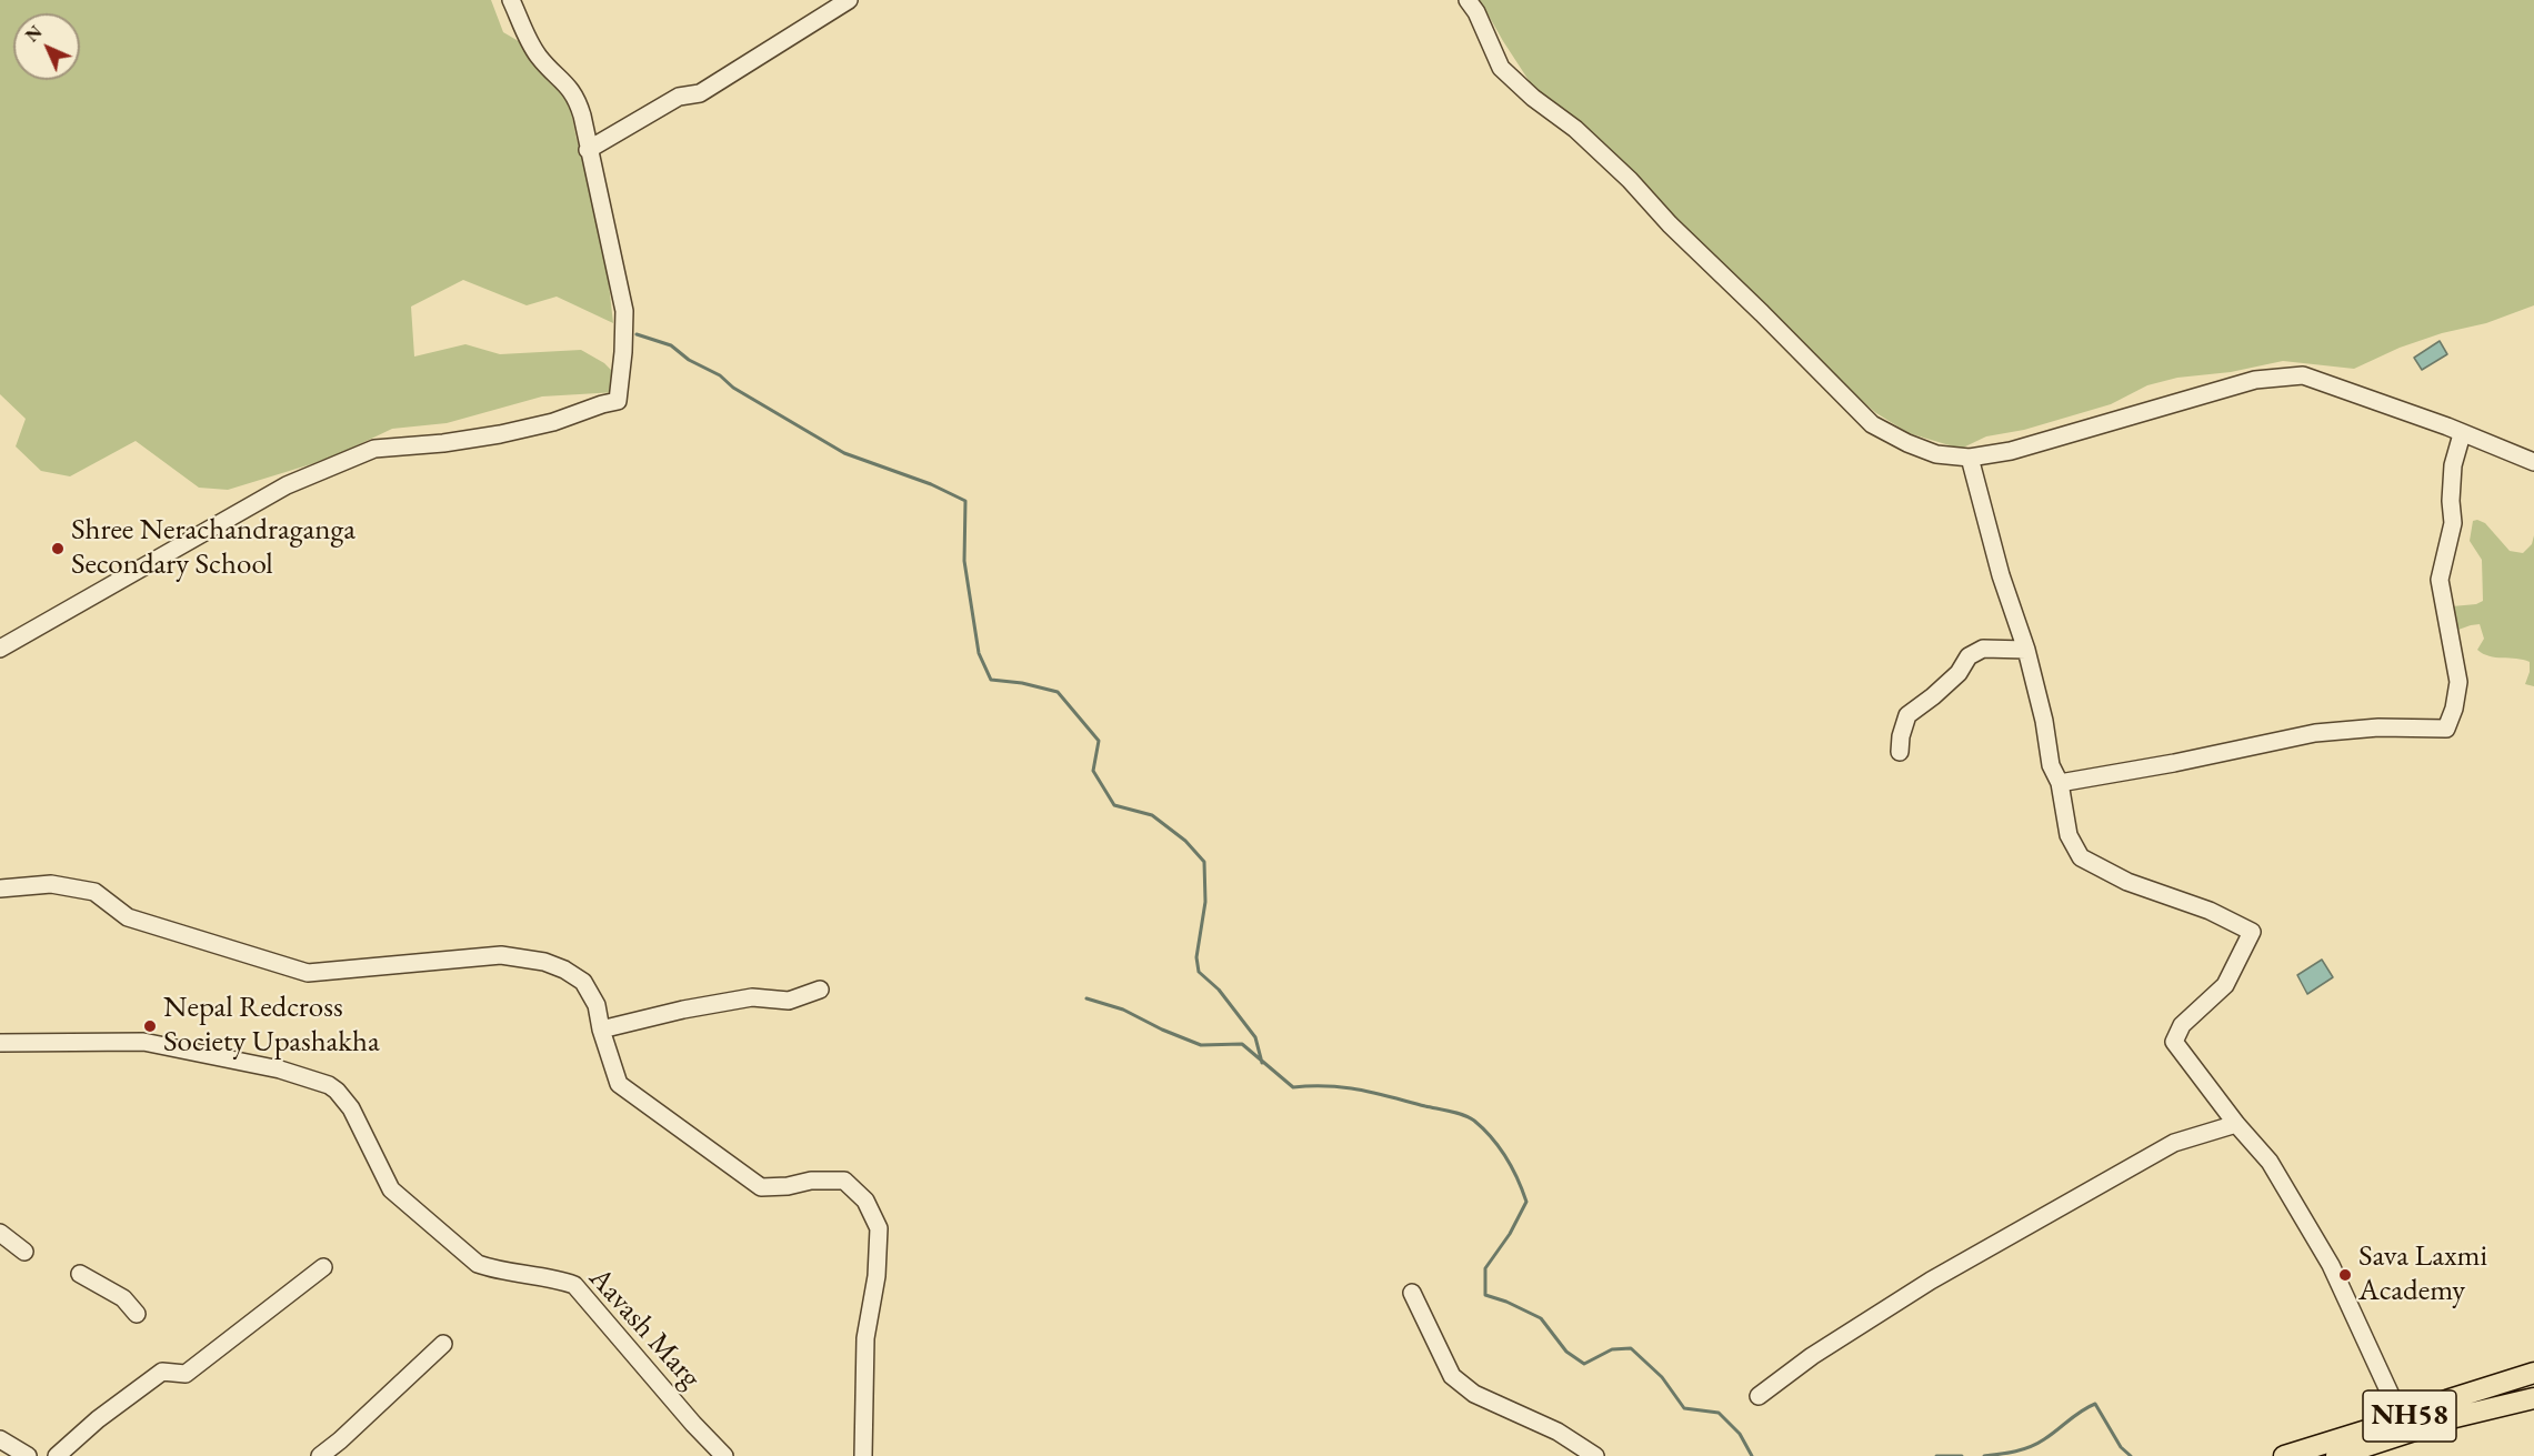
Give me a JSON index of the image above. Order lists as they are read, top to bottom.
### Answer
{
  "streets": {
    "main road": ["NH58"],
    "street": ["Aavash Marg"]
  },
  "places": ["Shree Nerachandraganga Secondary School", "Nepal Redcross Society Upashakha", "Sava Laxmi Academy"],
  "north": "top left"
}
